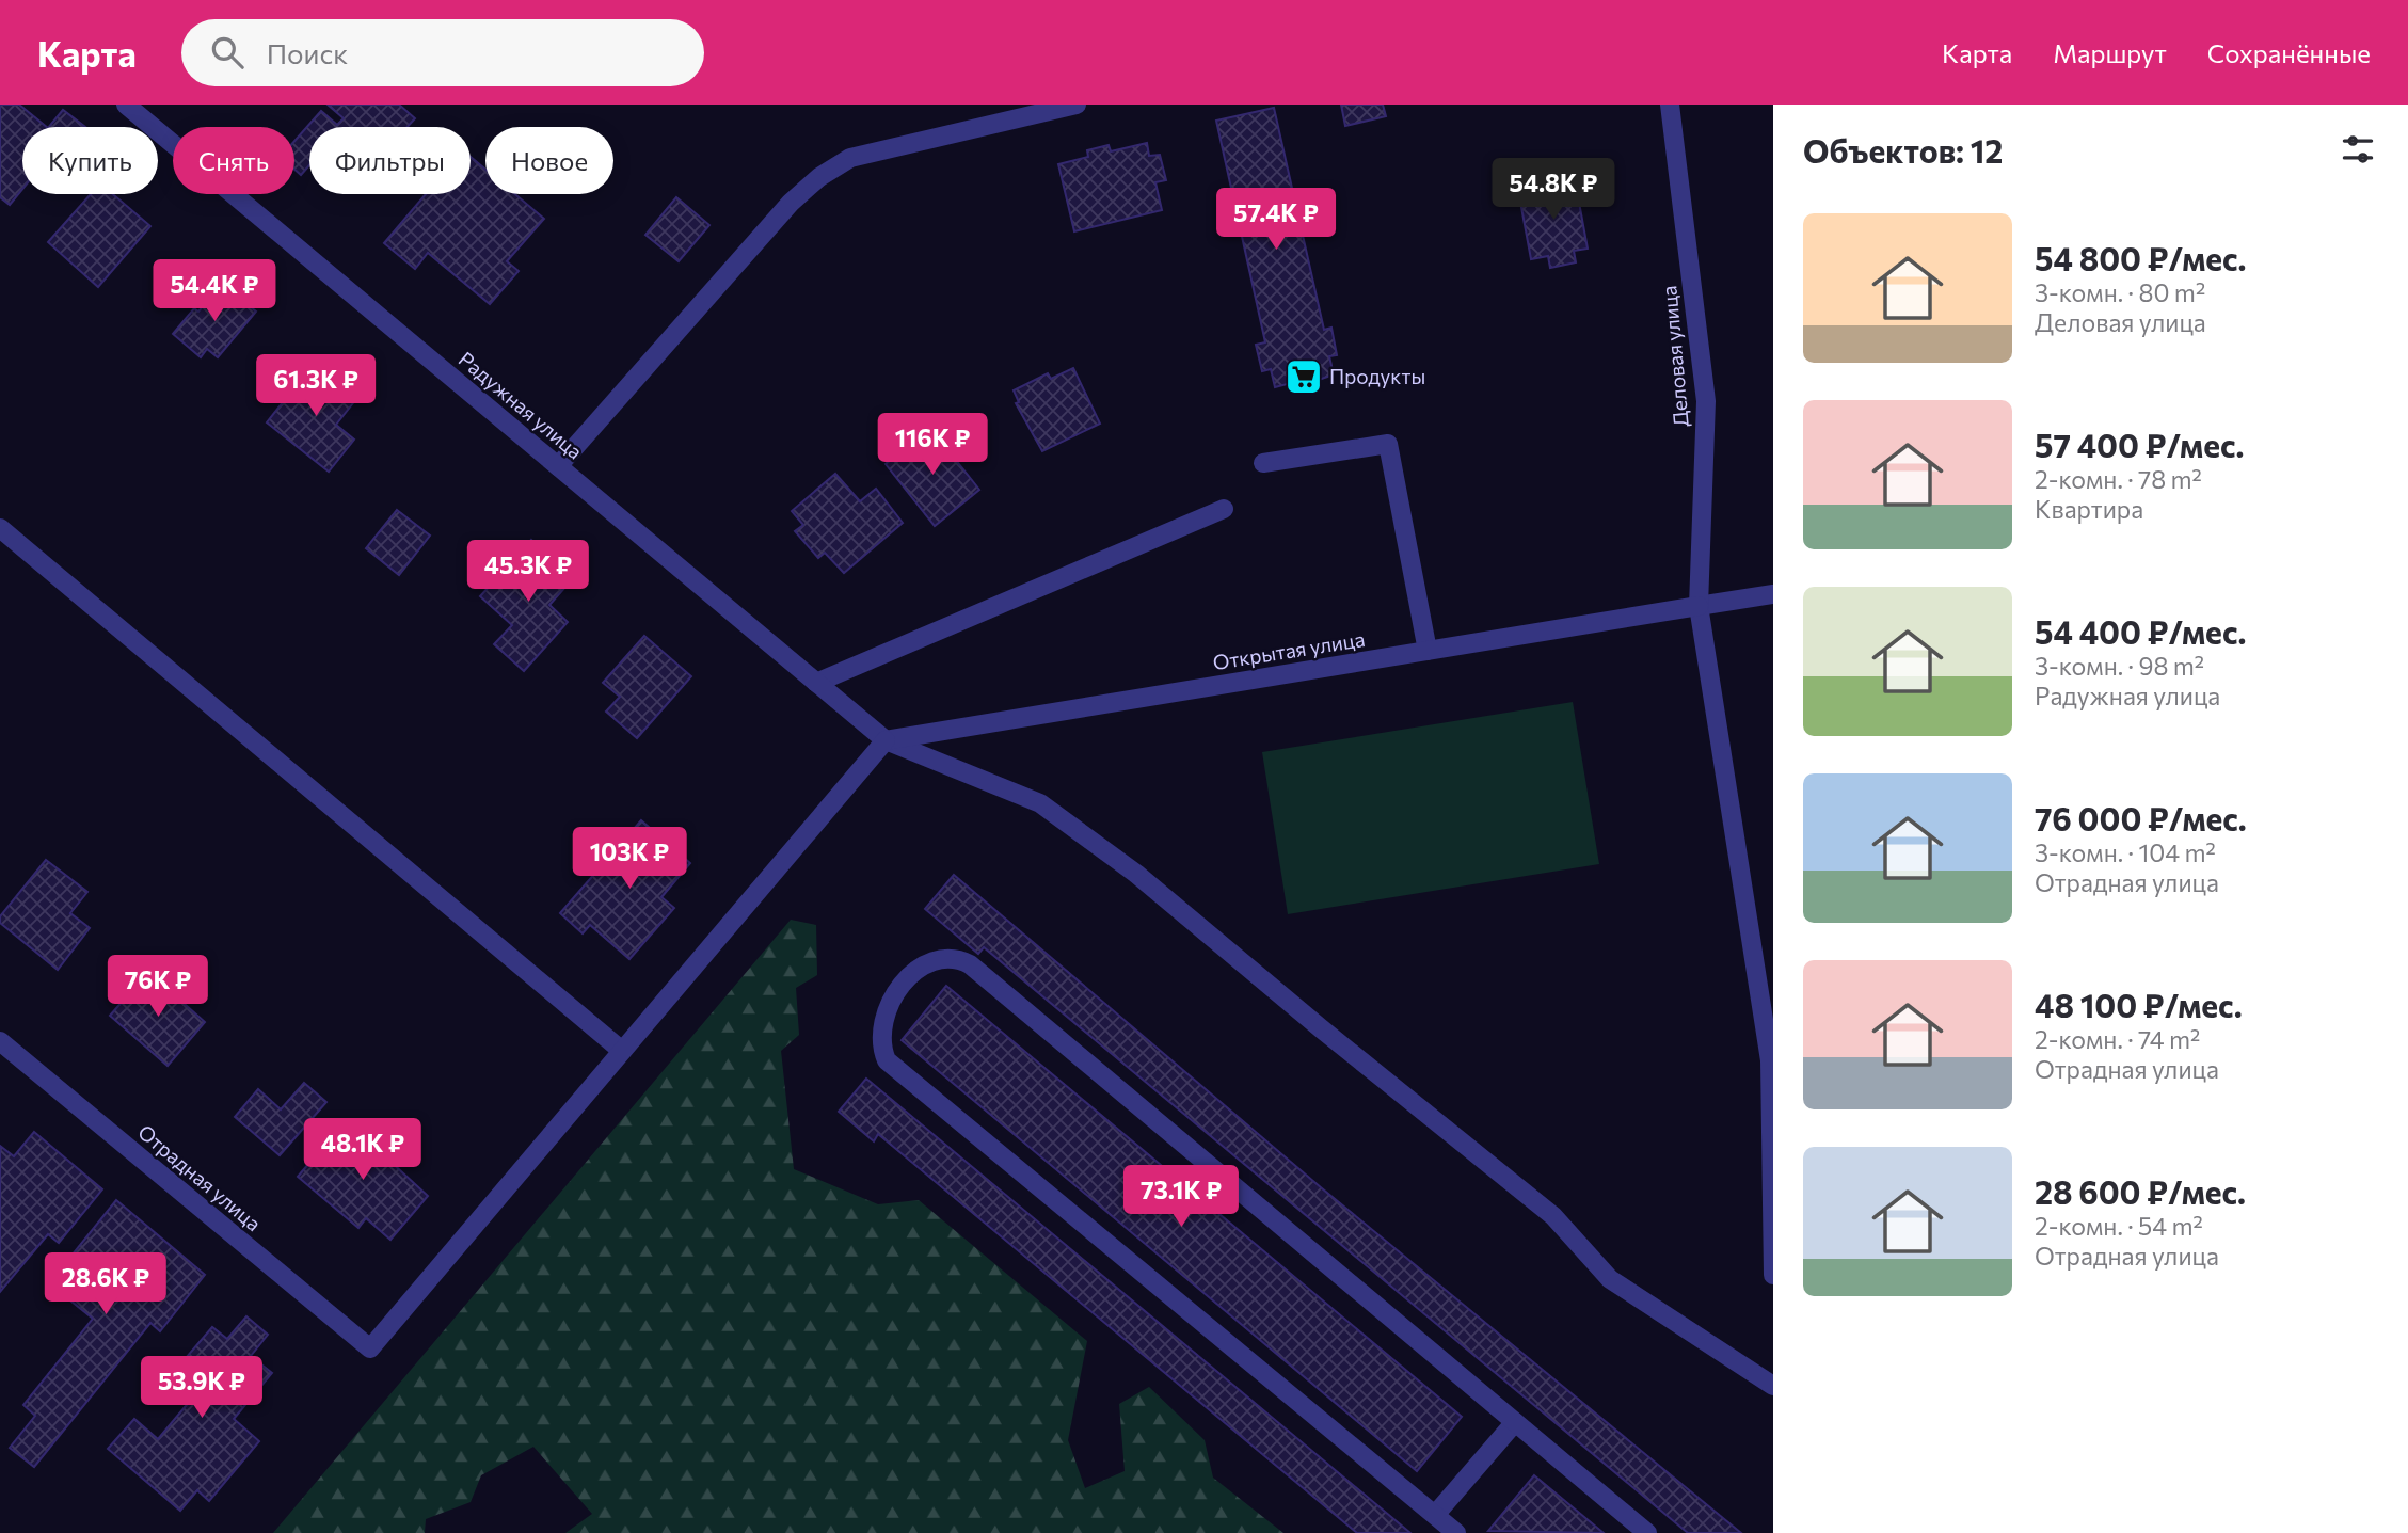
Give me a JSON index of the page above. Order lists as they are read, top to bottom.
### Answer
{
  "streets": {
    "street": [
      "Деловая улица",
      "Радужная улица",
      "Открытая улица",
      "Отрадная улица"
    ]
  },
  "crossings": [
    ["Деловая улица", "Открытая улица"],
    ["Радужная улица", "Открытая улица"]
  ],
  "places": {
    "supermarket": ["Продукты"]
  },
  "page": {
    "header": "Карта",
    "search": "Поиск",
    "nav": ["Карта", "Маршрут", "Сохранённые"],
    "heading": "Объектов: 12",
    "chip": [
      "Купить",
      "Снять",
      "Фильтры",
      "Новое"
    ],
    "price": [
      "54.8K ₽",
      "57.4K ₽",
      "54.4K ₽",
      "61.3K ₽",
      "116K ₽",
      "45.3K ₽",
      "103K ₽",
      "76K ₽",
      "48.1K ₽",
      "73.1K ₽",
      "28.6K ₽",
      "53.9K ₽"
    ],
    "list": [
      {
        "name": "54 800 ₽/мес.",
        "note": "3-комн. · 80 m² · Деловая улица"
      },
      {
        "name": "57 400 ₽/мес.",
        "note": "2-комн. · 78 m² · Квартира"
      },
      {
        "name": "54 400 ₽/мес.",
        "note": "3-комн. · 98 m² · Радужная улица"
      },
      {
        "name": "76 000 ₽/мес.",
        "note": "3-комн. · 104 m² · Отрадная улица"
      },
      {
        "name": "48 100 ₽/мес.",
        "note": "2-комн. · 74 m² · Отрадная улица"
      },
      {
        "name": "28 600 ₽/мес.",
        "note": "2-комн. · 54 m² · Отрадная улица"
      }
    ]
  }
}
